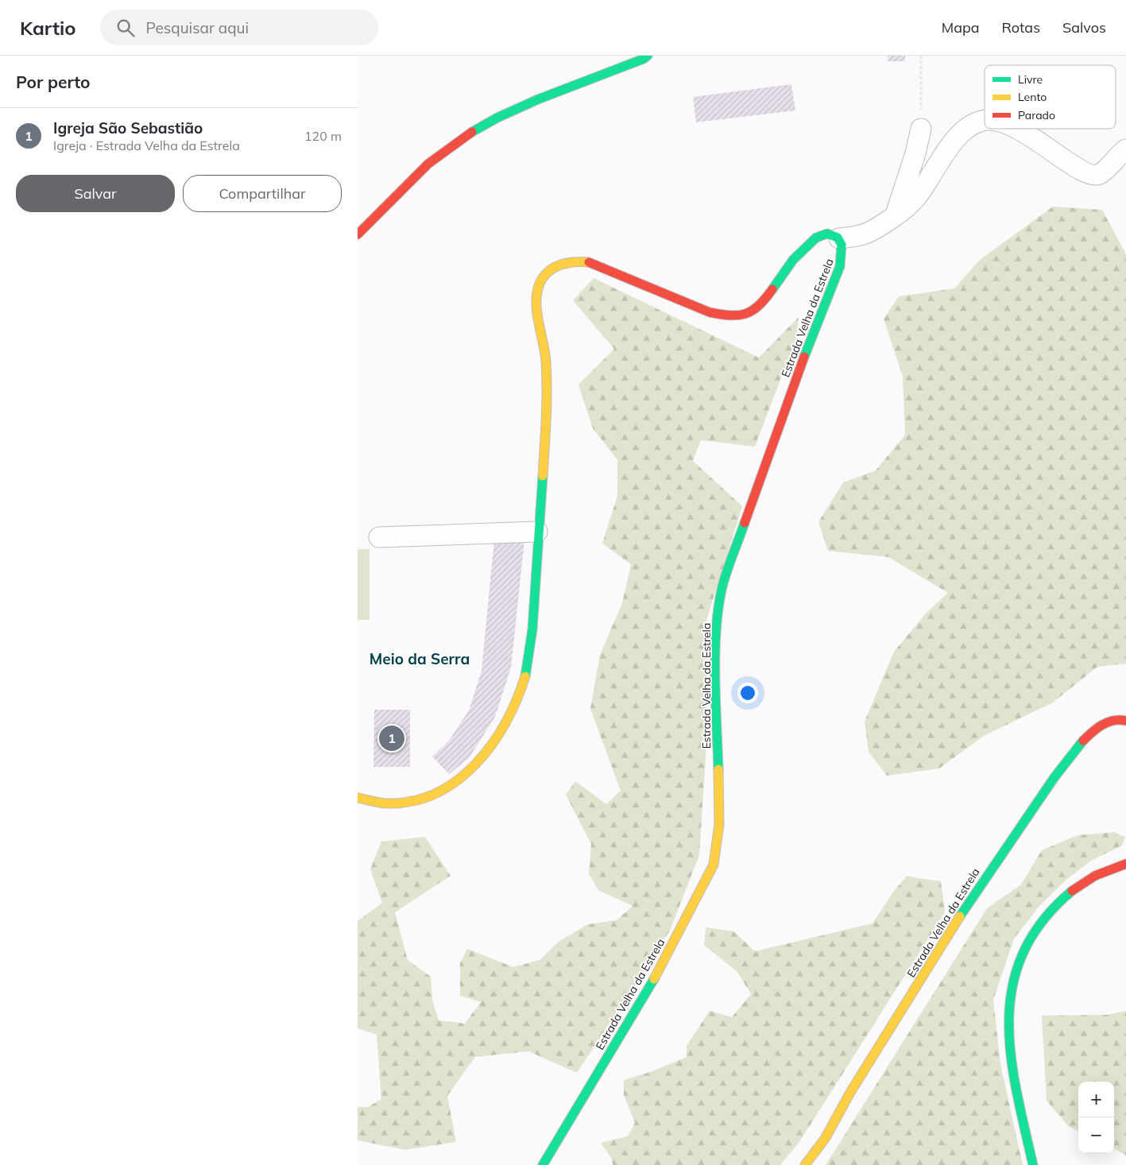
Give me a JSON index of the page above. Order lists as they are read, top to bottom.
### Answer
{
  "streets": {
    "main road": ["Estrada Velha da Estrela"]
  },
  "districts": ["Meio da Serra"],
  "legend": ["Livre", "Lento", "Parado"],
  "page": {
    "header": "Kartio",
    "search": "Pesquisar aqui",
    "nav": ["Mapa", "Rotas", "Salvos"],
    "heading": "Por perto",
    "list": [
      {
        "mark": "1",
        "name": "Igreja São Sebastião",
        "note": "Igreja · Estrada Velha da Estrela",
        "value": "120 m"
      }
    ],
    "buttons": ["Salvar", "Compartilhar"],
    "pins": "1",
    "map_buttons": ["+", "−"]
  }
}
